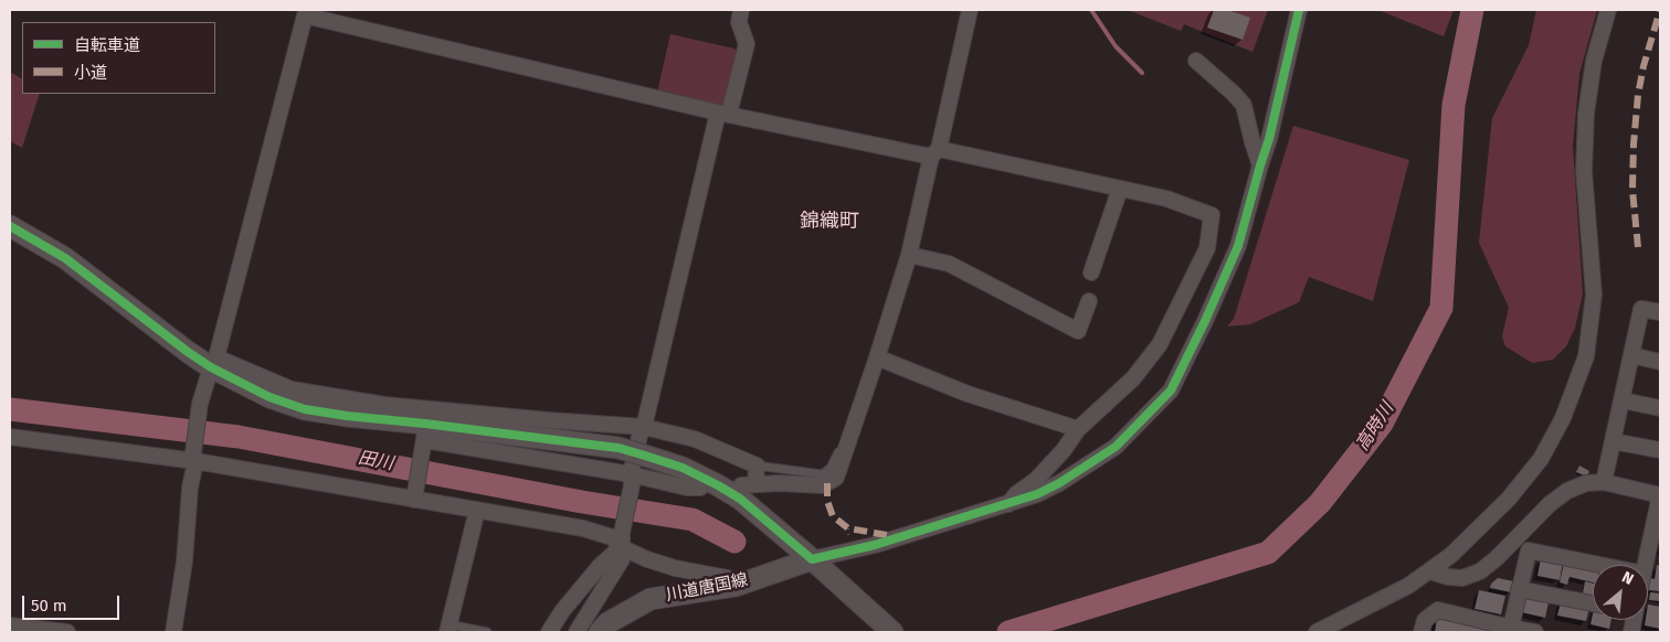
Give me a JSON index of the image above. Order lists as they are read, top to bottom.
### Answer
{
  "streets": {
    "street": ["川道唐国線"]
  },
  "districts": ["錦織町"],
  "water": ["高時川", "田川"],
  "legend": ["自転車道", "小道"],
  "scale_bar": "50 m",
  "north": "top right"
}
